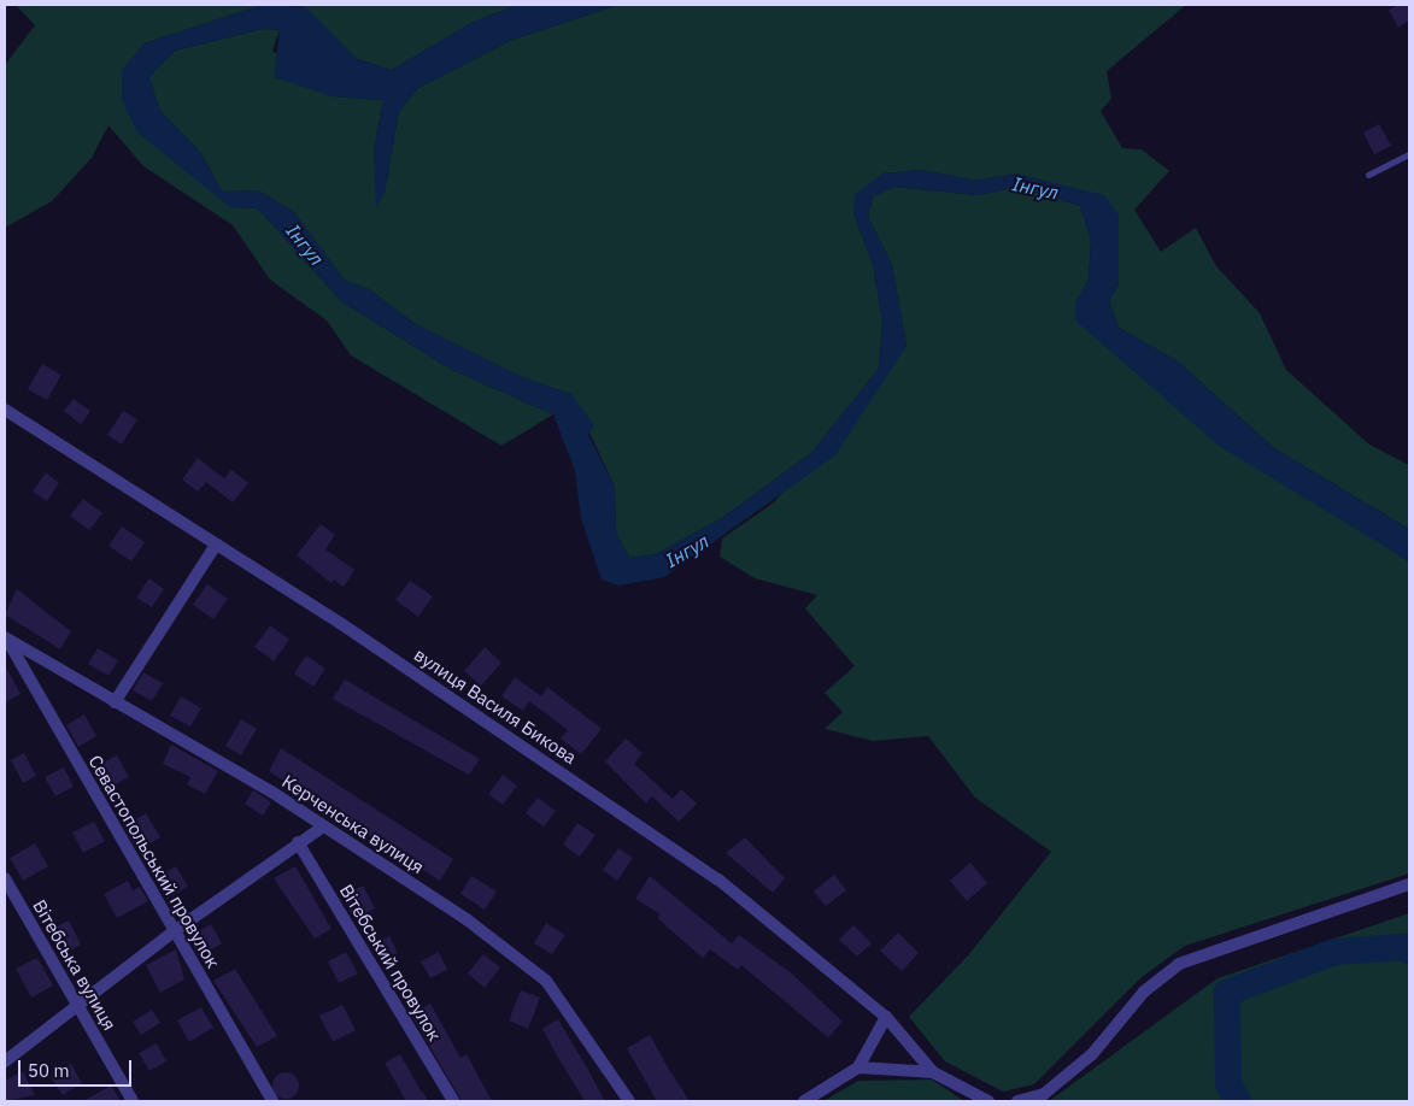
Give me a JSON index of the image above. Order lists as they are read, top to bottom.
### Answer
{
  "streets": {
    "street": [
      "вулиця Василя Бикова",
      "Керченська вулиця",
      "Севастопольський провулок",
      "Вітебський провулок",
      "Вітебська вулиця"
    ]
  },
  "crossings": [
    ["Керченська вулиця", "Севастопольський провулок"]
  ],
  "water": ["Інгул"],
  "scale_bar": "50 m"
}
